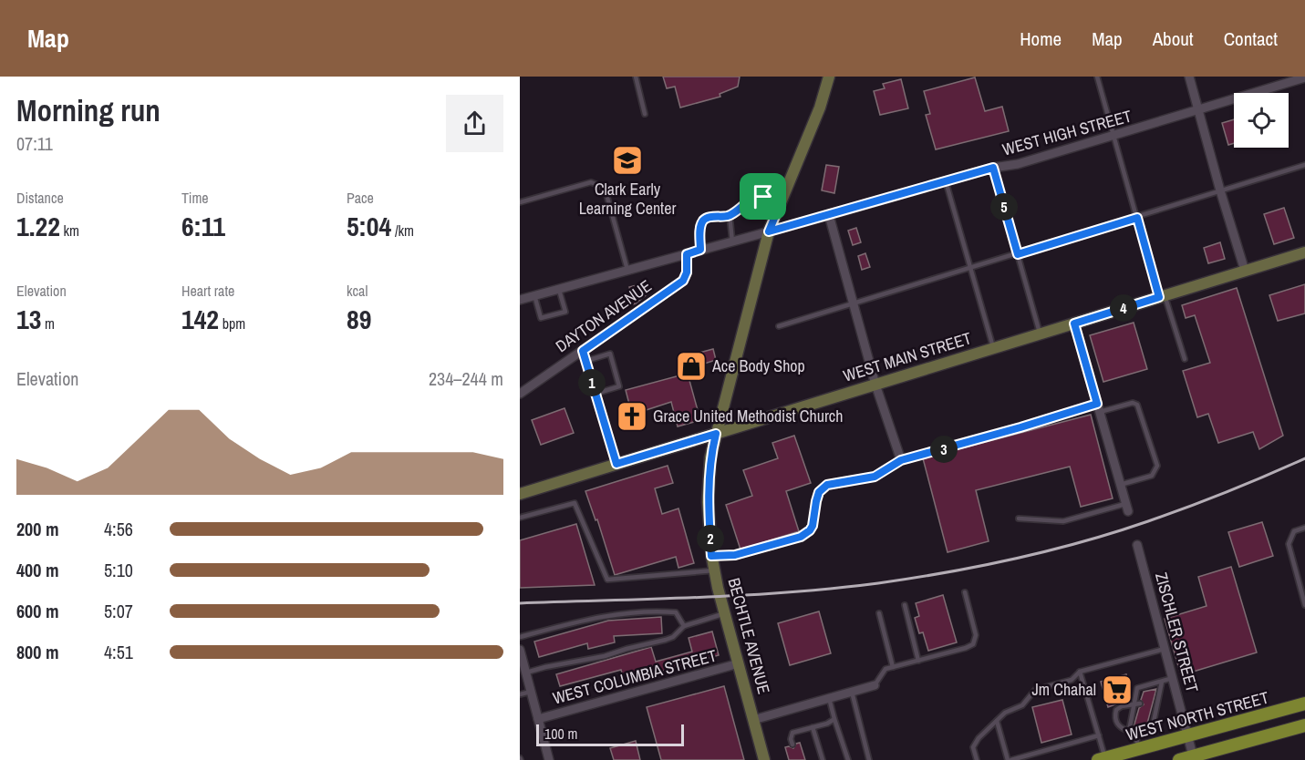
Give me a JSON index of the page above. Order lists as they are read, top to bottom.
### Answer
{
  "streets": {
    "main road": ["WEST NORTH STREET"],
    "street": [
      "WEST HIGH STREET",
      "DAYTON AVENUE",
      "WEST MAIN STREET",
      "ZISCHLER STREET",
      "BECHTLE AVENUE",
      "WEST COLUMBIA STREET"
    ]
  },
  "crossings": [
    ["WEST HIGH STREET", "DAYTON AVENUE"],
    ["WEST HIGH STREET", "BECHTLE AVENUE"],
    ["WEST MAIN STREET", "BECHTLE AVENUE"],
    ["ZISCHLER STREET", "WEST NORTH STREET"],
    ["BECHTLE AVENUE", "WEST COLUMBIA STREET"]
  ],
  "places": {
    "school or university": ["Clark Early Learning Center"],
    "shop": ["Ace Body Shop"],
    "church": ["Grace United Methodist Church"],
    "supermarket": ["Jm Chahal"]
  },
  "scale_bar": "100 m",
  "page": {
    "header": "Map",
    "nav": [
      "Home",
      "Map",
      "About",
      "Contact"
    ],
    "heading": ["Morning run", "07:11"],
    "stats": [
      ["Distance", "1.22 km"],
      ["Time", "6:11"],
      ["Pace", "5:04 /km"],
      ["Elevation", "13 m"],
      ["Heart rate", "142 bpm"],
      ["kcal", "89"]
    ],
    "pins": [
      "5",
      "4",
      "1",
      "3",
      "2"
    ],
    "chart": ["Elevation", "234–244 m"],
    "list": [
      {
        "name": "200 m",
        "note": "4:56"
      },
      {
        "name": "400 m",
        "note": "5:10"
      },
      {
        "name": "600 m",
        "note": "5:07"
      },
      {
        "name": "800 m",
        "note": "4:51"
      }
    ],
    "scale": "100 m"
  }
}
